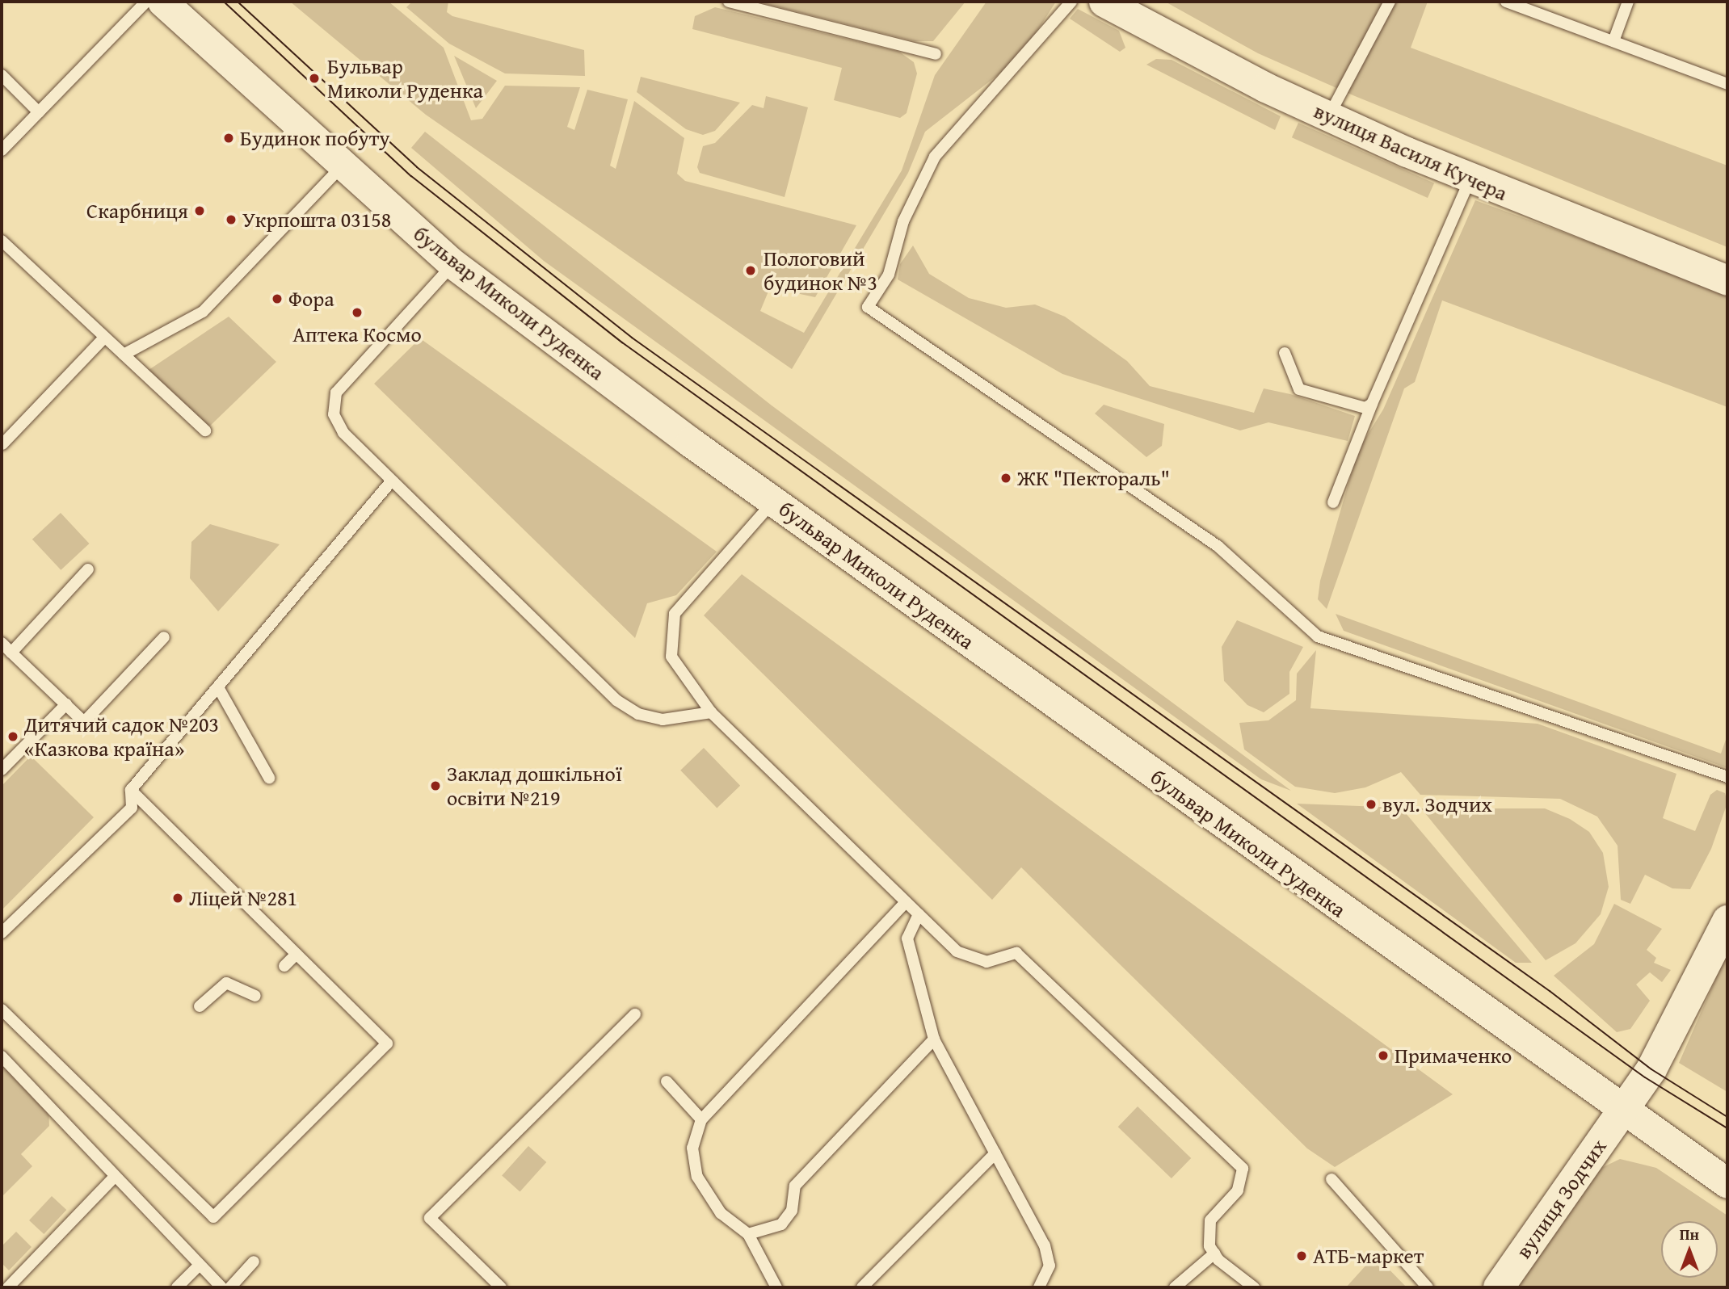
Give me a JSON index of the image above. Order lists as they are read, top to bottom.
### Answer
{
  "streets": {
    "main road": ["вулиця Зодчих"],
    "street": ["вулиця Василя Кучера", "бульвар Миколи Руденка"]
  },
  "crossings": [
    ["бульвар Миколи Руденка", "вулиця Зодчих"]
  ],
  "places": [
    "Бульвар Миколи Руденка",
    "Будинок побуту",
    "Скарбниця",
    "Укрпошта 03158",
    "Пологовий будинок №3",
    "Фора",
    "Аптека Космо",
    "ЖК \"Пектораль\"",
    "Дитячий садок №203 «Казкова країна»",
    "Заклад дошкільної освіти №219",
    "вул. Зодчих",
    "Ліцей №281",
    "Примаченко",
    "АТБ-маркет"
  ],
  "north": "top"
}
